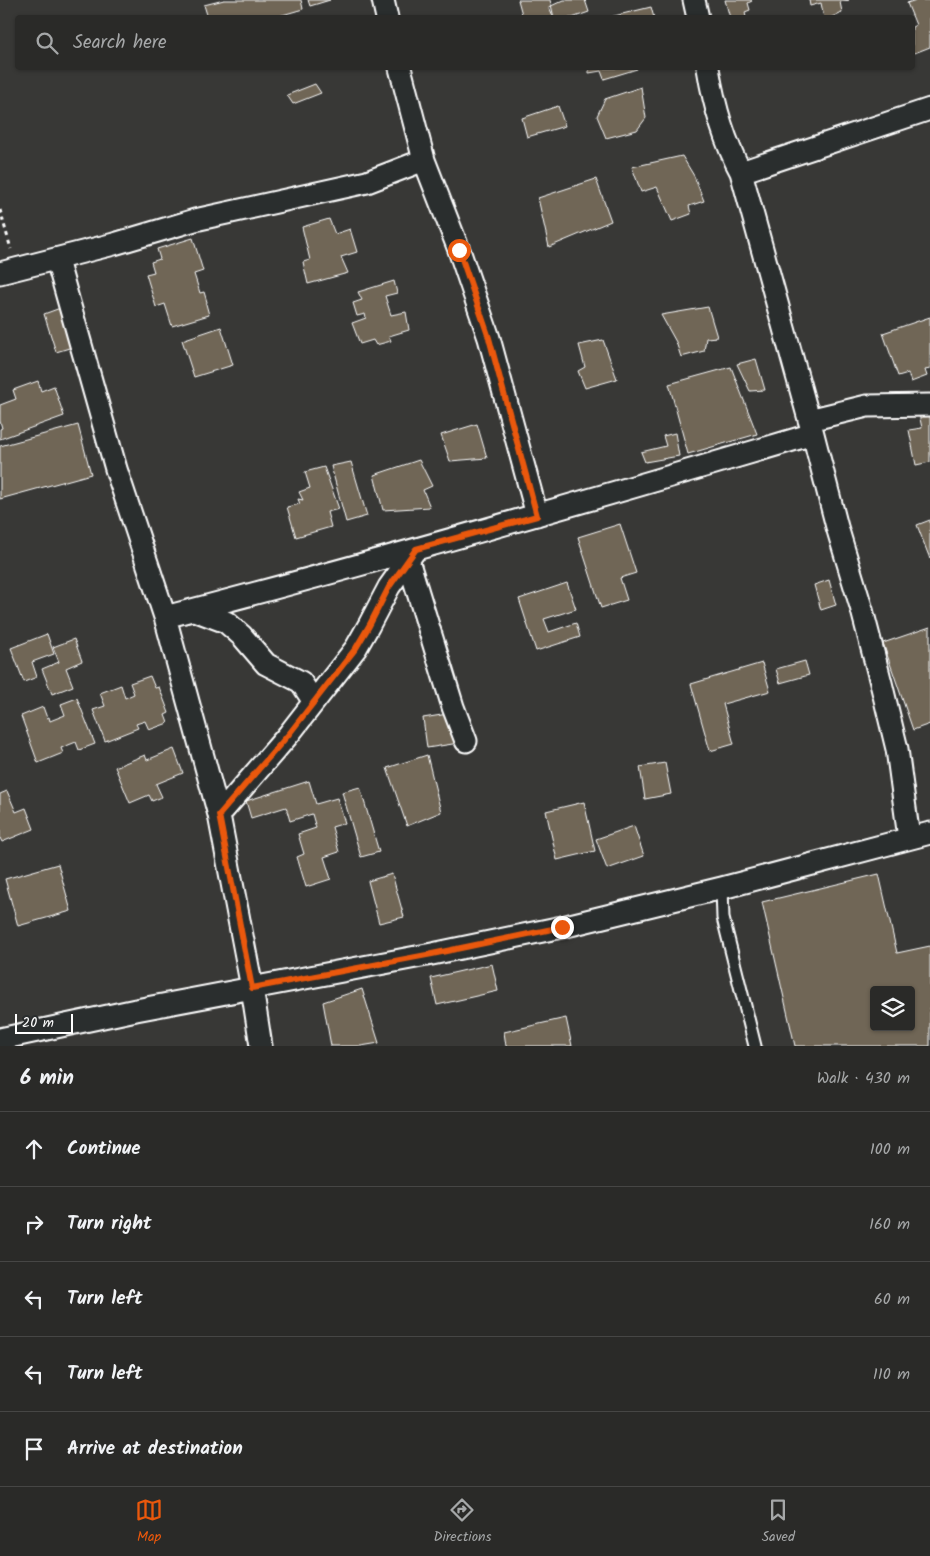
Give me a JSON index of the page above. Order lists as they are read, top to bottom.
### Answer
{
  "scale_bar": "20 m",
  "page": {
    "search": "Search here",
    "scale": "20 m",
    "heading": ["6 min", "Walk · 430 m"],
    "list": [
      ["Continue", "100 m"],
      ["Turn right", "160 m"],
      ["Turn left", "60 m"],
      ["Turn left", "110 m"],
      "Arrive at destination"
    ],
    "nav": ["Map", "Directions", "Saved"]
  }
}
